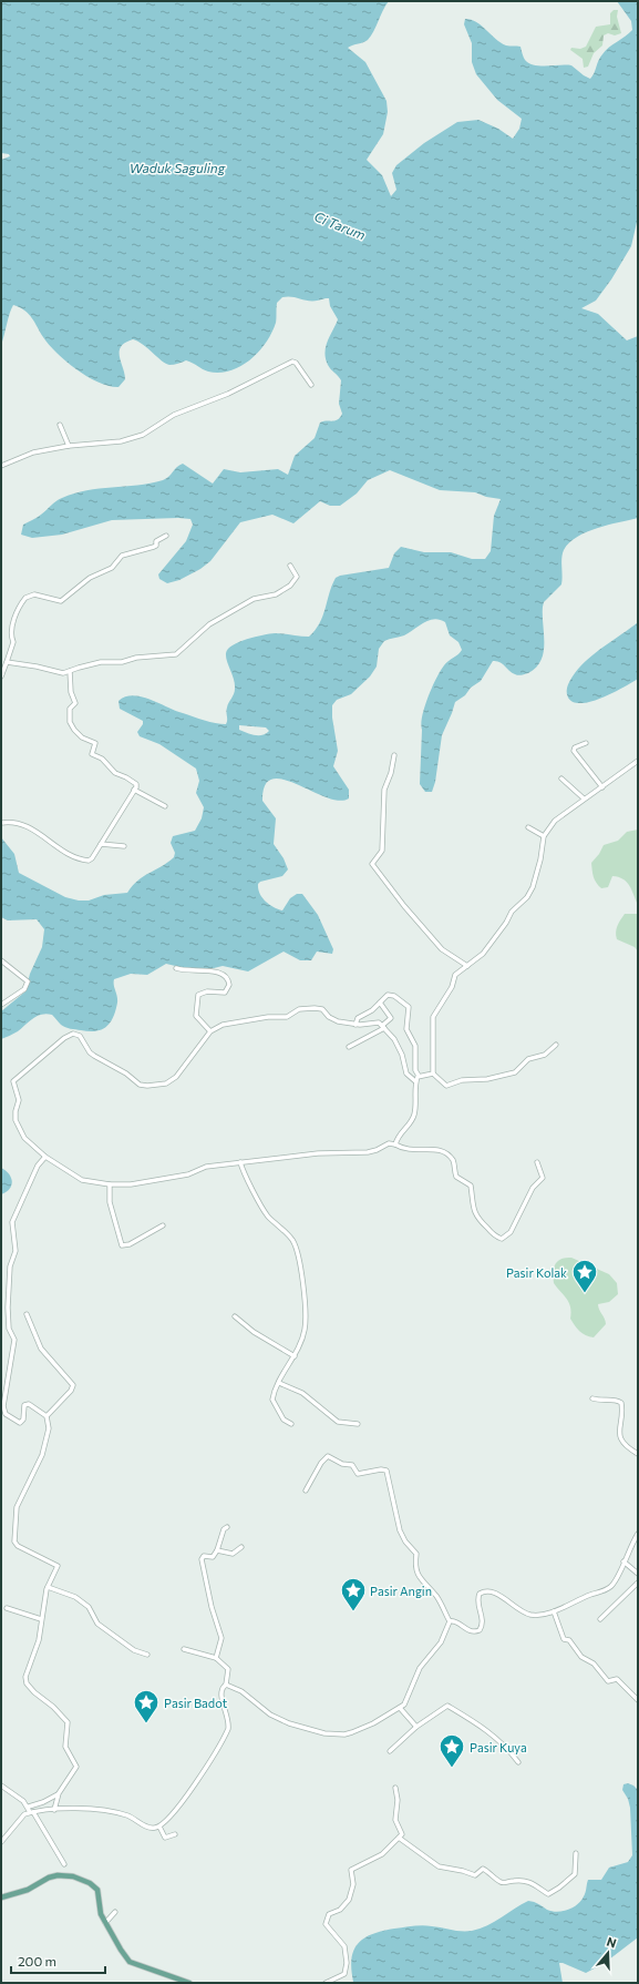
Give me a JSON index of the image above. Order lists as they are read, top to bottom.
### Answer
{
  "water": ["Waduk Saguling", "Ci Tarum"],
  "places": {
    "place": [
      "Pasir Kolak",
      "Pasir Angin",
      "Pasir Badot",
      "Pasir Kuya"
    ]
  },
  "scale_bar": "200 m",
  "north": "top"
}
